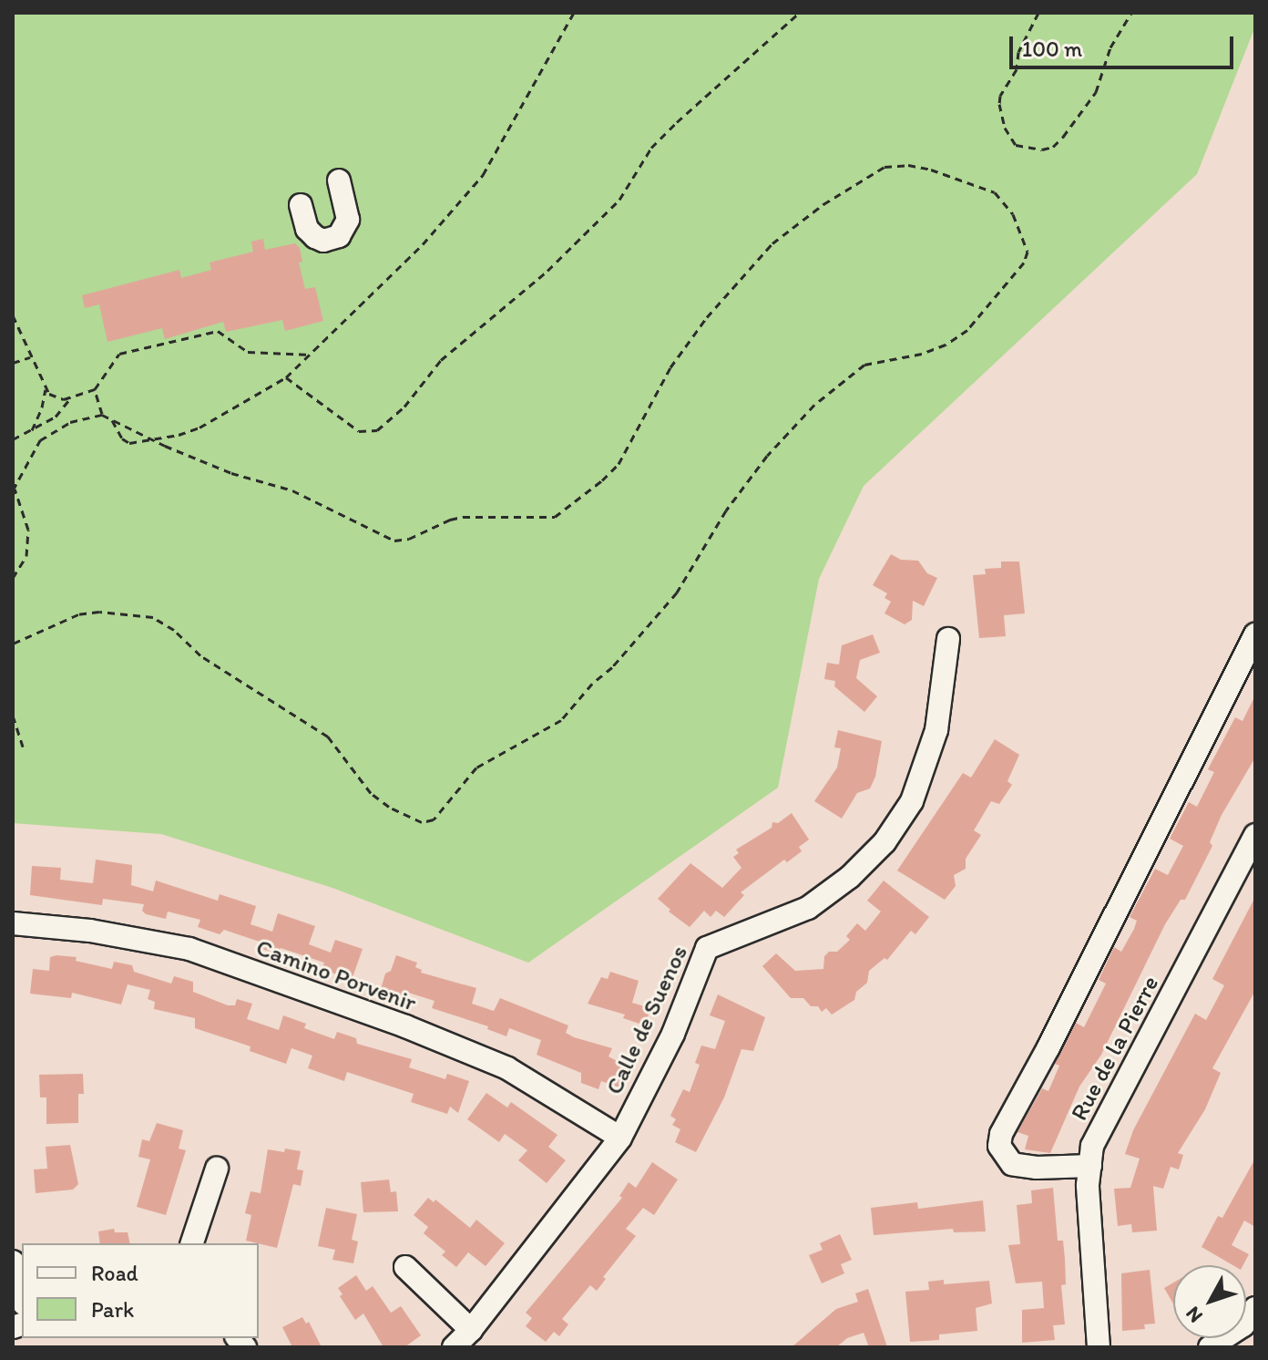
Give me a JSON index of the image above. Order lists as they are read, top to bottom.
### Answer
{
  "streets": {
    "street": ["Camino Porvenir", "Calle de Suenos", "Rue de la Pierre"]
  },
  "crossings": [
    ["Camino Porvenir", "Calle de Suenos"]
  ],
  "legend": ["Road", "Park"],
  "scale_bar": "100 m",
  "north": "bottom left"
}
